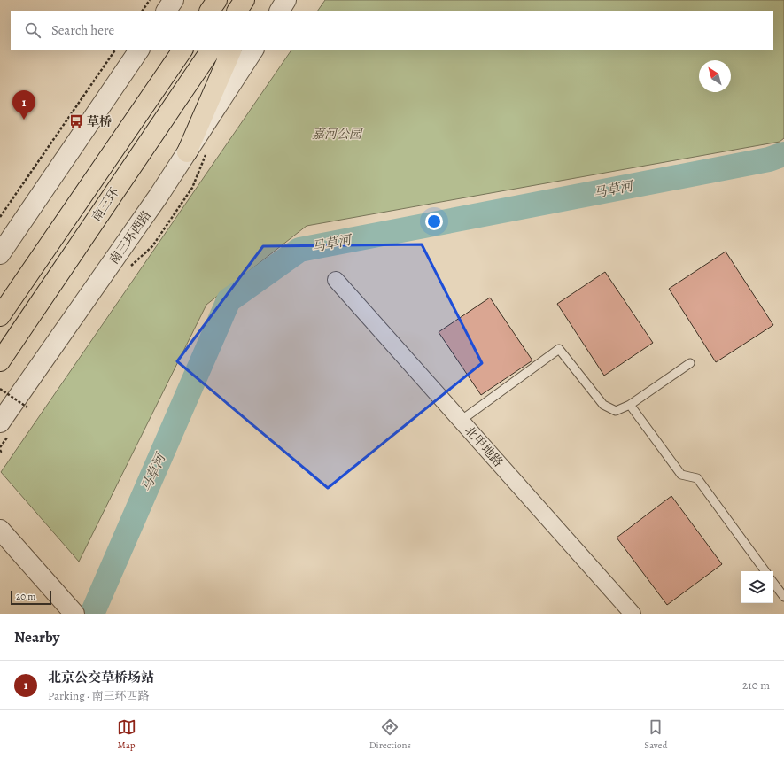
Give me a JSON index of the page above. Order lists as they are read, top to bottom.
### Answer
{
  "streets": {
    "highway": ["南三环"],
    "street": ["南三环西路", "北甲地路"]
  },
  "water": ["马草河"],
  "parks": ["嘉河公园"],
  "places": {
    "bus stop": ["草桥"]
  },
  "scale_bar": "20 m",
  "north": "top left",
  "page": {
    "search": "Search here",
    "pins": "1",
    "scale": "20 m",
    "heading": "Nearby",
    "list": [
      {
        "mark": "1",
        "name": "北京公交草桥场站",
        "note": "Parking · 南三环西路",
        "value": "210 m"
      }
    ],
    "nav": ["Map", "Directions", "Saved"]
  }
}
